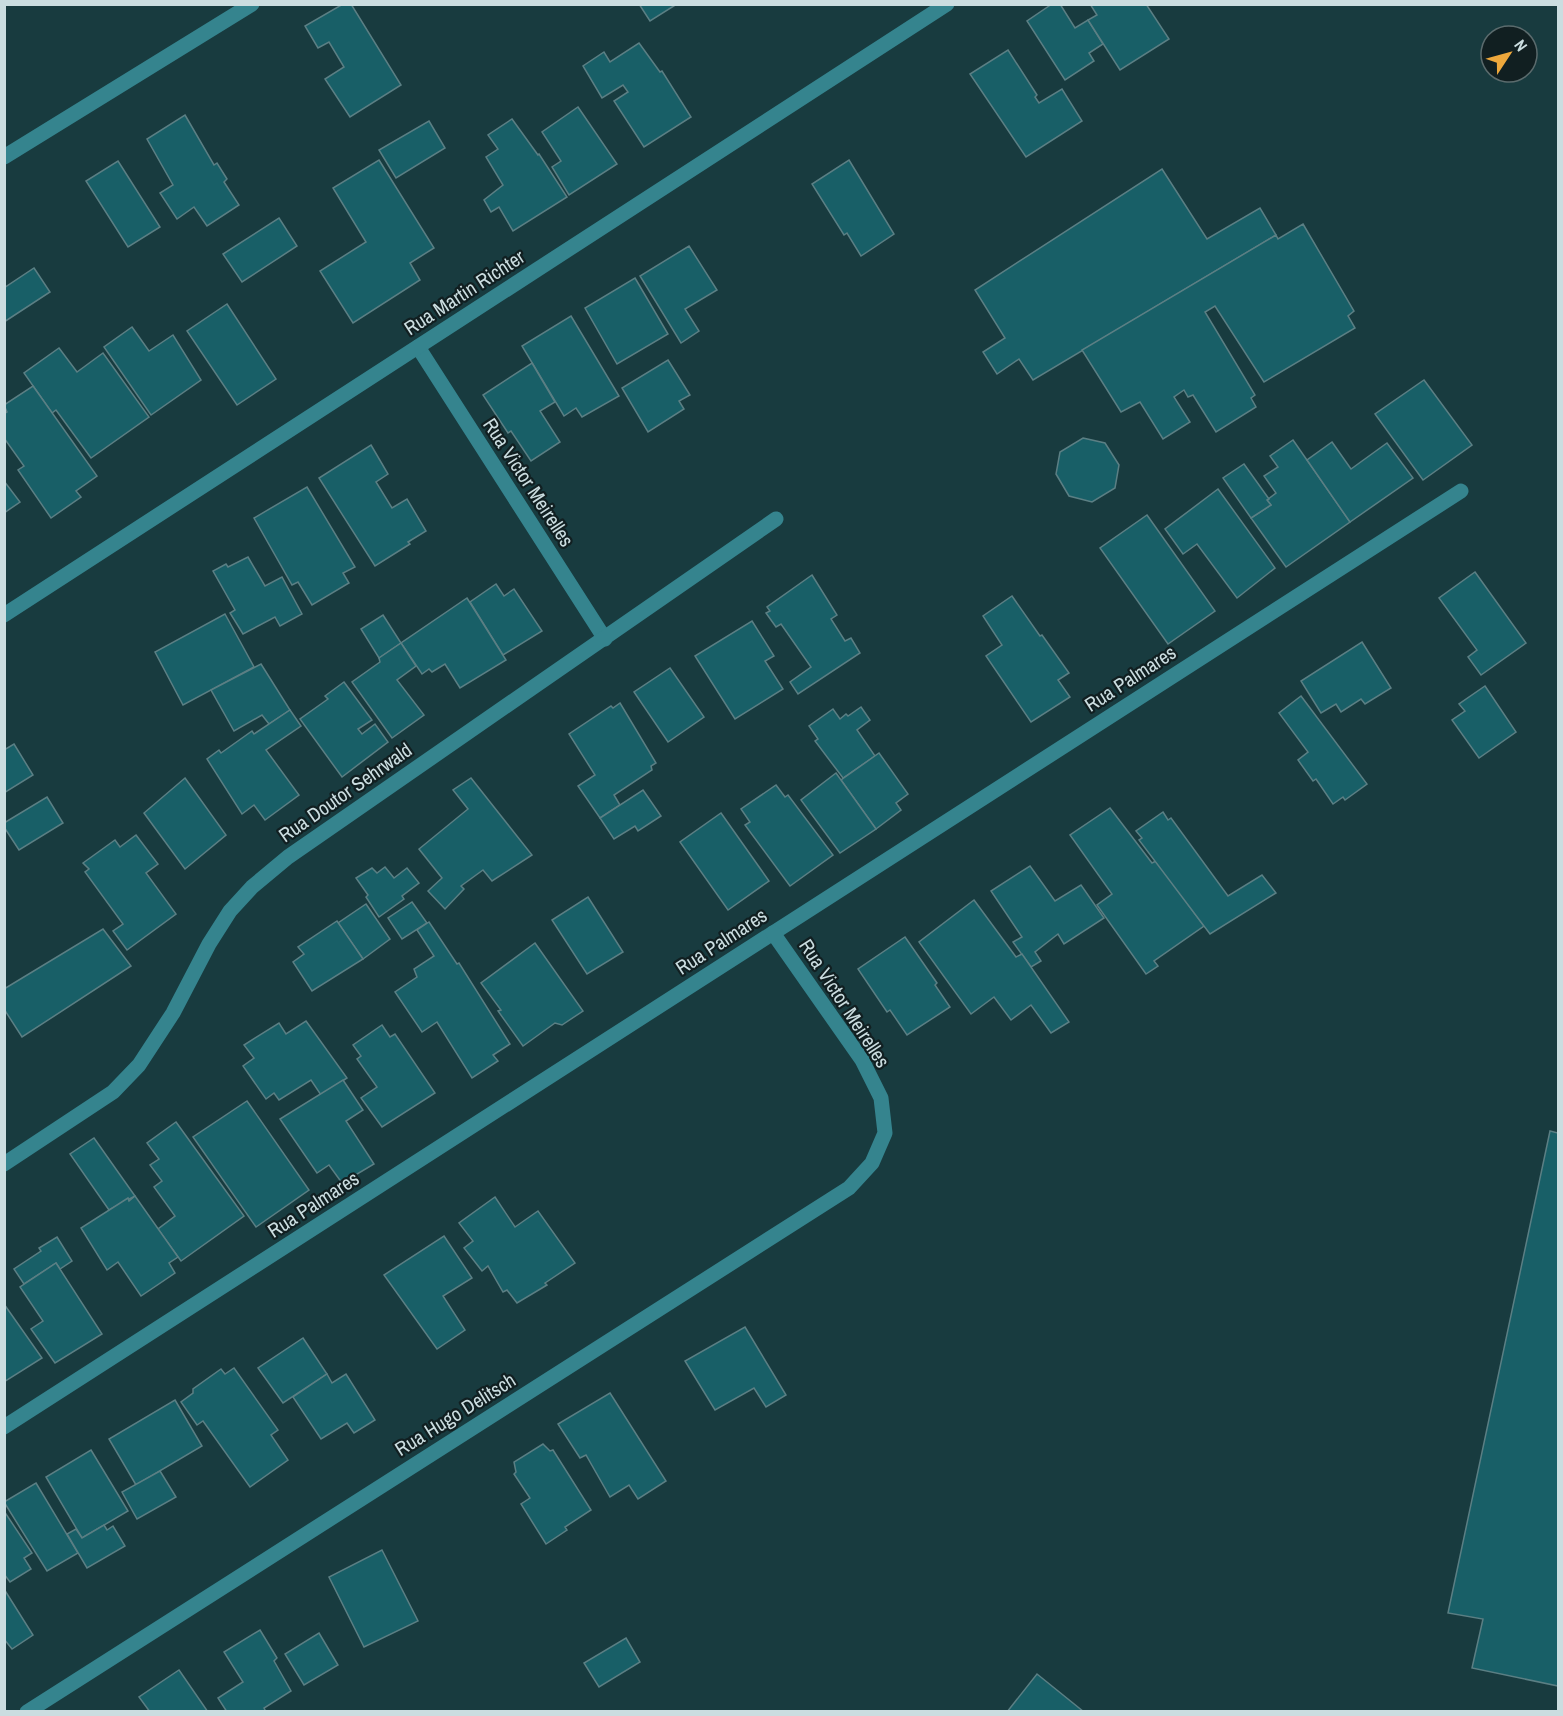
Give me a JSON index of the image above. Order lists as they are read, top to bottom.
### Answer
{
  "streets": {
    "street": [
      "Rua Martin Richter",
      "Rua Victor Meirelles",
      "Rua Palmares",
      "Rua Doutor Sehrwald",
      "Rua Hugo Delitsch"
    ]
  },
  "crossings": [
    ["Rua Martin Richter", "Rua Victor Meirelles"],
    ["Rua Victor Meirelles", "Rua Palmares"],
    ["Rua Victor Meirelles", "Rua Doutor Sehrwald"],
    ["Rua Victor Meirelles", "Rua Hugo Delitsch"]
  ],
  "north": "top right"
}
